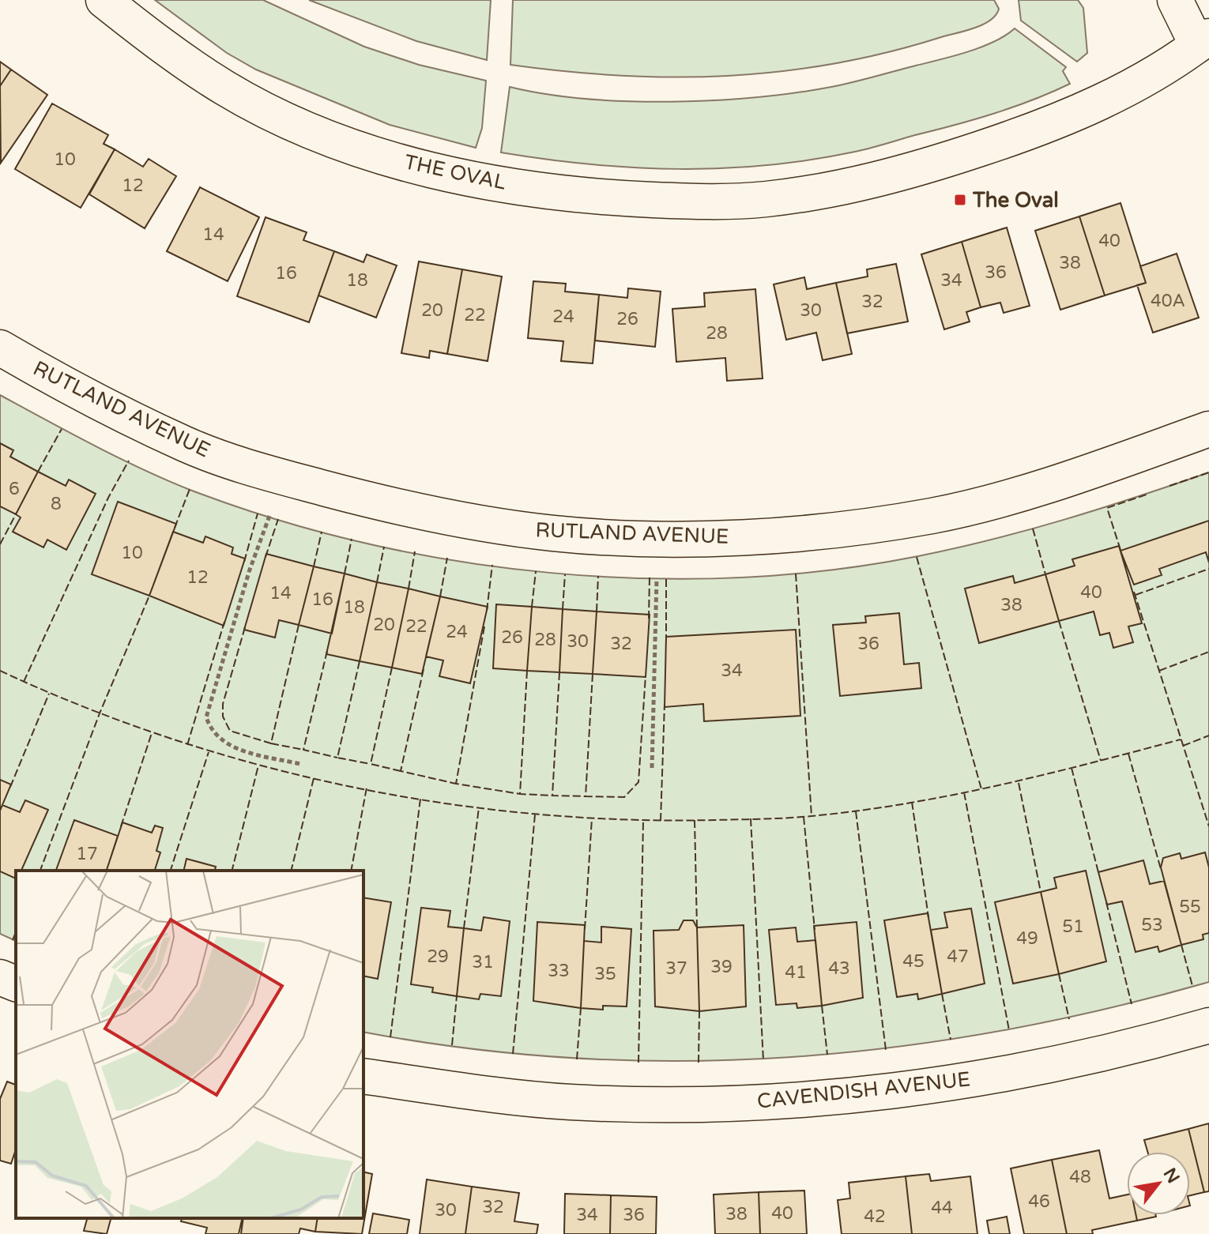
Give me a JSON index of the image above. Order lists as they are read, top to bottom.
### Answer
{
  "streets": {
    "street": ["THE OVAL", "RUTLAND AVENUE", "CAVENDISH AVENUE"]
  },
  "places": {
    "transit": ["The Oval"]
  },
  "house_numbers": [
    "10",
    "12",
    "14",
    "40",
    "38",
    "36",
    "16",
    "18",
    "34",
    "40A",
    "32",
    "20",
    "30",
    "22",
    "24",
    "26",
    "28",
    "6",
    "8",
    "10",
    "12",
    "40",
    "14",
    "16",
    "38",
    "18",
    "20",
    "22",
    "24",
    "26",
    "28",
    "30",
    "32",
    "36",
    "34",
    "17",
    "55",
    "53",
    "51",
    "49",
    "29",
    "47",
    "45",
    "31",
    "39",
    "37",
    "43",
    "33",
    "41",
    "35",
    "48",
    "46",
    "32",
    "44",
    "30",
    "40",
    "38",
    "34",
    "36",
    "42"
  ],
  "north": "top right"
}
